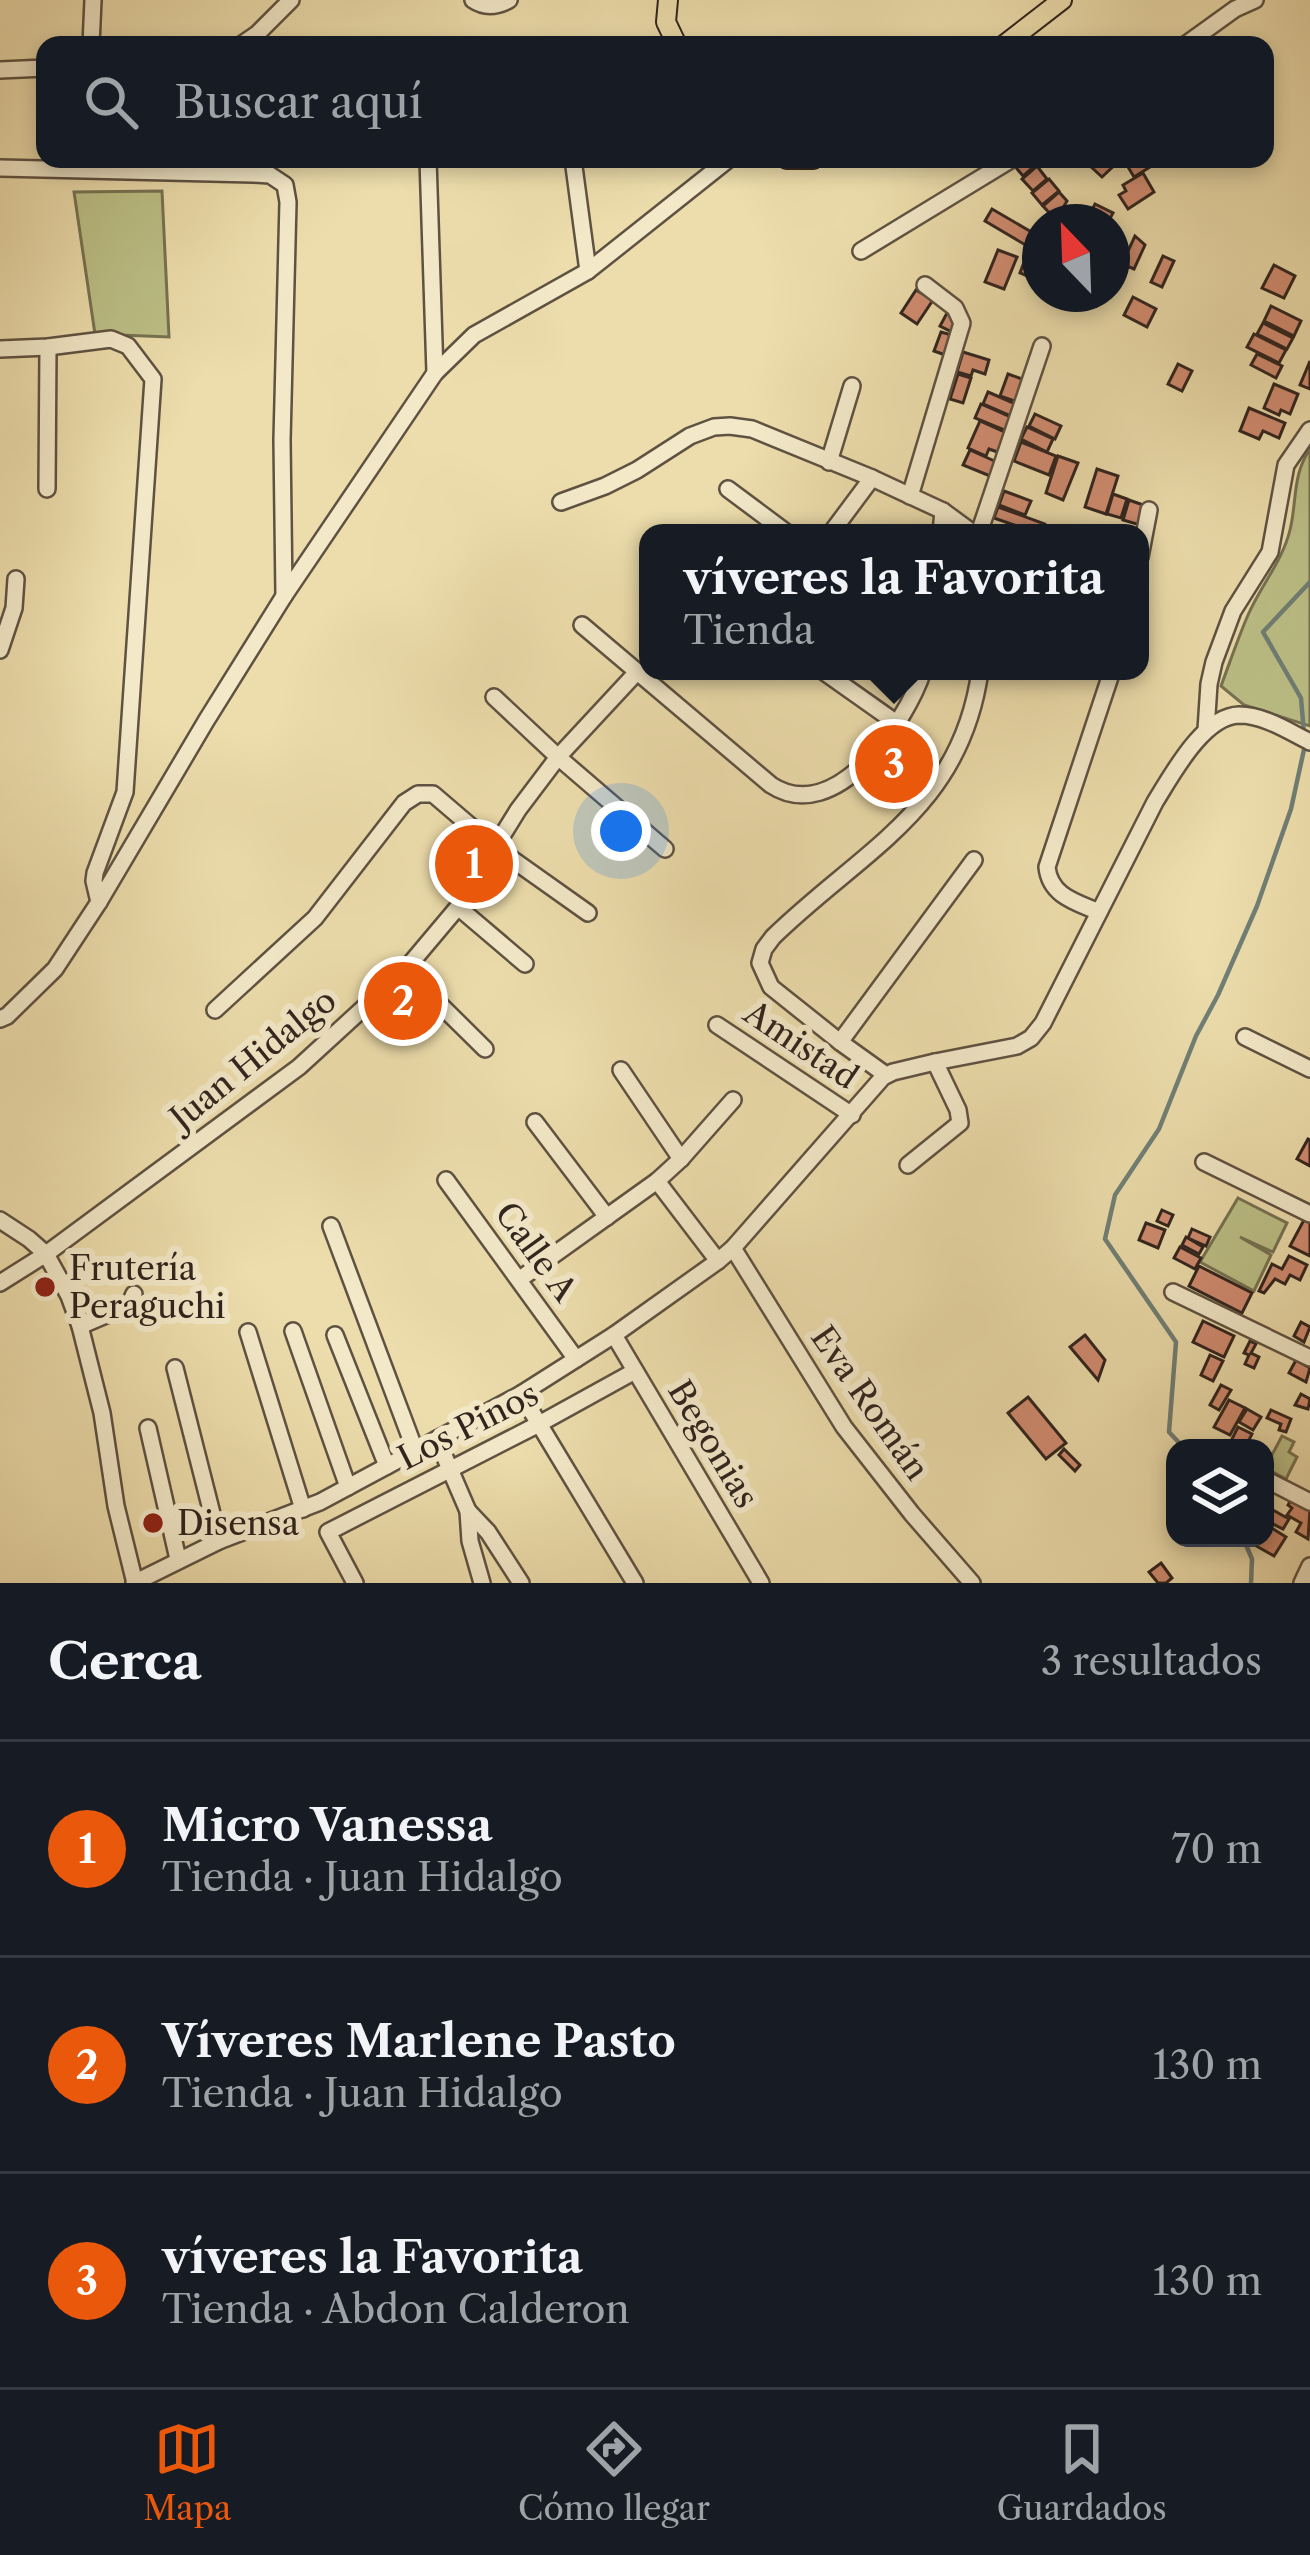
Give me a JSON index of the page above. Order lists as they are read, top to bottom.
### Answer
{
  "streets": {
    "street": [
      "Amistad",
      "Juan Hidalgo",
      "Calle A",
      "Eva Román",
      "Los Pinos",
      "Begonias"
    ]
  },
  "crossings": [
    ["Los Pinos", "Begonias"]
  ],
  "places": ["Frutería Peraguchi", "Disensa"],
  "north": "top left",
  "page": {
    "search": "Buscar aquí",
    "popup": ["víveres la Favorita", "Tienda"],
    "pins": ["3", "1", "2"],
    "heading": ["Cerca", "3 resultados"],
    "list": [
      {
        "mark": "1",
        "name": "Micro Vanessa",
        "note": "Tienda · Juan Hidalgo",
        "value": "70 m"
      },
      {
        "mark": "2",
        "name": "Víveres Marlene Pasto",
        "note": "Tienda · Juan Hidalgo",
        "value": "130 m"
      },
      {
        "mark": "3",
        "name": "víveres la Favorita",
        "note": "Tienda · Abdon Calderon",
        "value": "130 m"
      }
    ],
    "nav": ["Mapa", "Cómo llegar", "Guardados"]
  }
}
